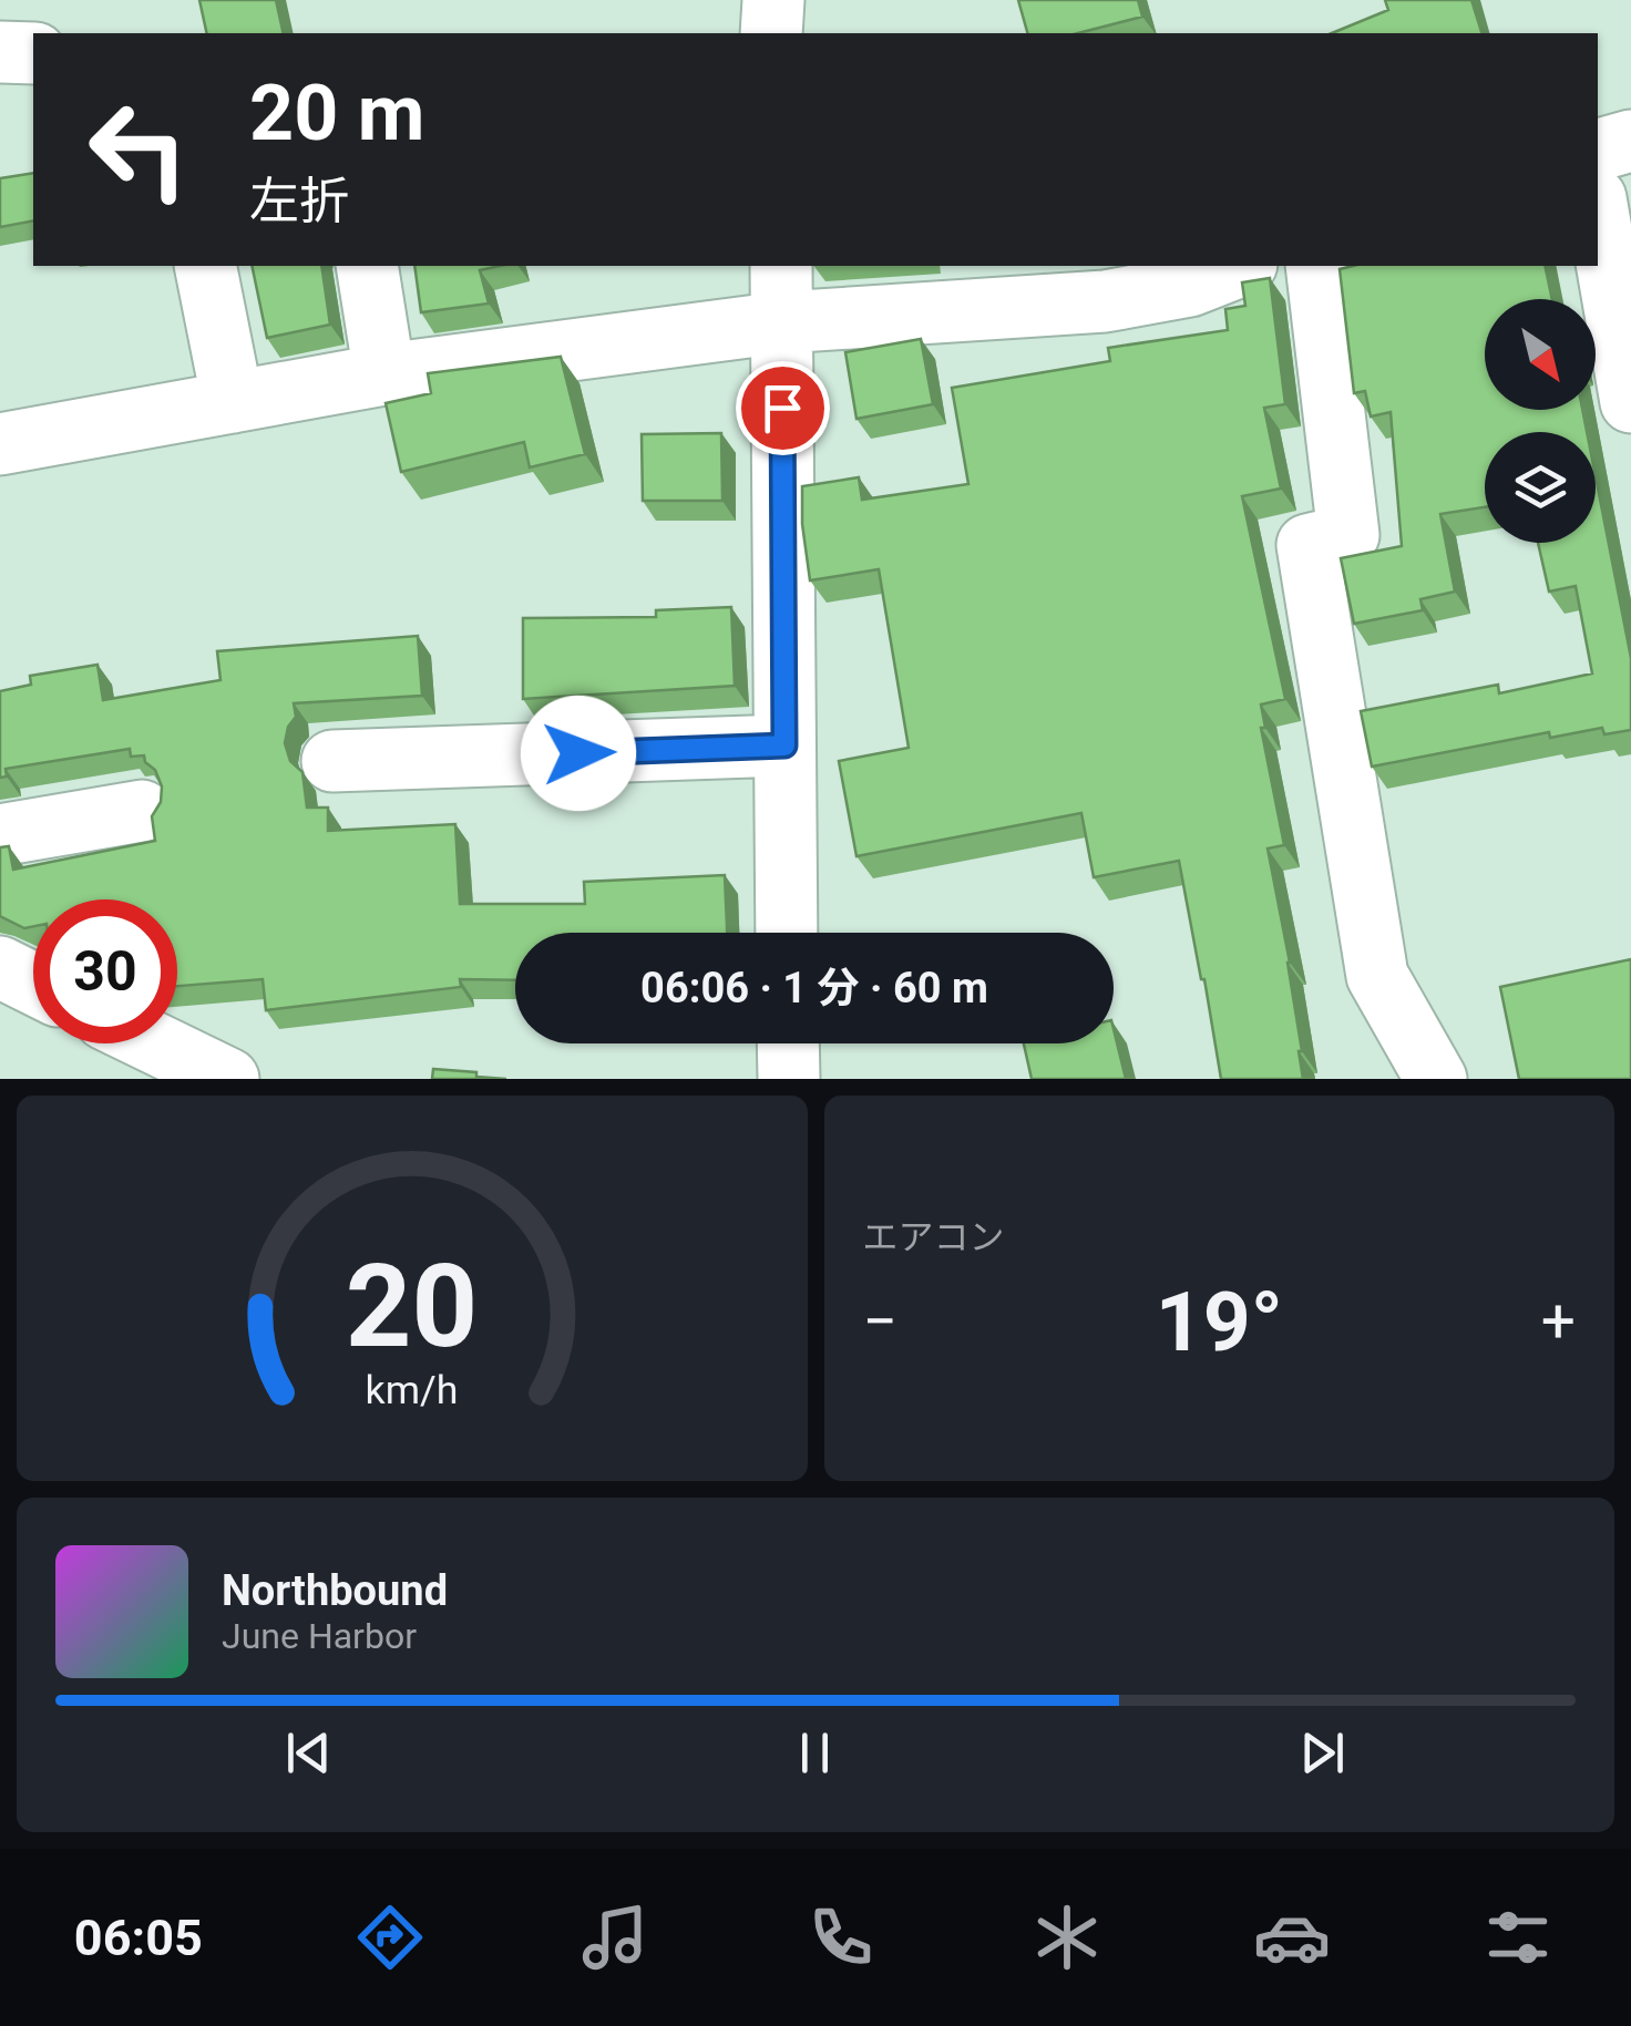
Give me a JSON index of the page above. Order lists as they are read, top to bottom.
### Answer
{
  "north": "bottom right",
  "page": {
    "turn": ["20 m", "左折"],
    "limit": "30",
    "trip": "06:06 · 1 分 · 60 m",
    "tile": "エアコン",
    "heat": ["−", "19°", "+"],
    "song": ["Northbound", "June Harbor"],
    "tabs": "06:05",
    "gauge": ["20", "km/h"]
  }
}
